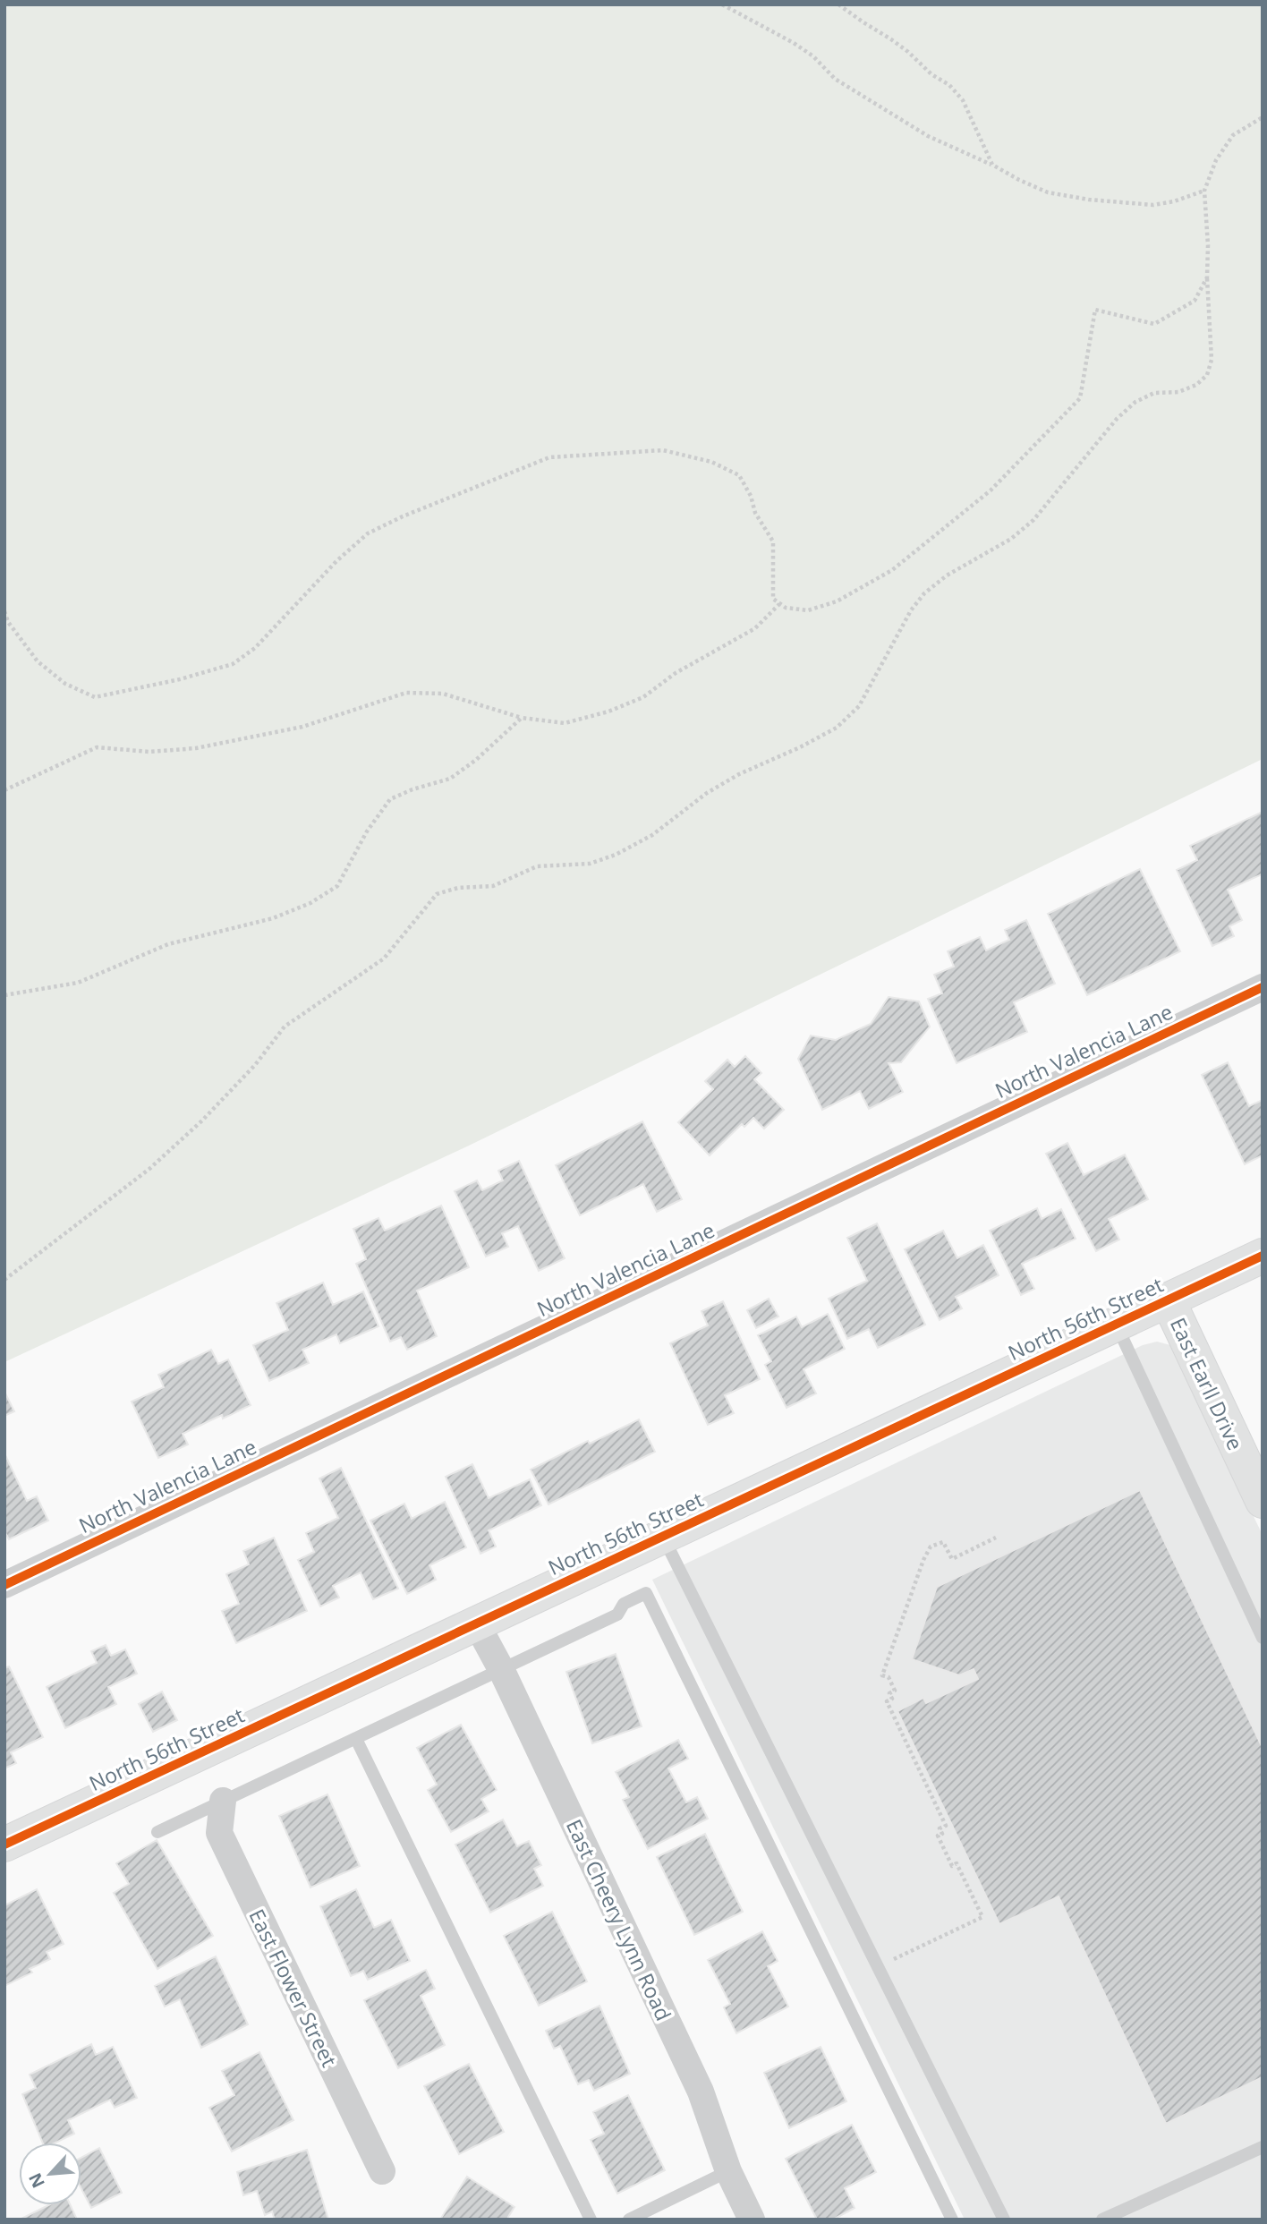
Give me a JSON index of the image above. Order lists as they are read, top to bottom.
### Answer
{
  "streets": {
    "main road": ["North 56th Street", "East Earll Drive"],
    "street": ["North Valencia Lane", "East Cheery Lynn Road", "East Flower Street"]
  },
  "crossings": [
    ["North 56th Street", "East Earll Drive"],
    ["North 56th Street", "East Cheery Lynn Road"]
  ],
  "north": "bottom left"
}
